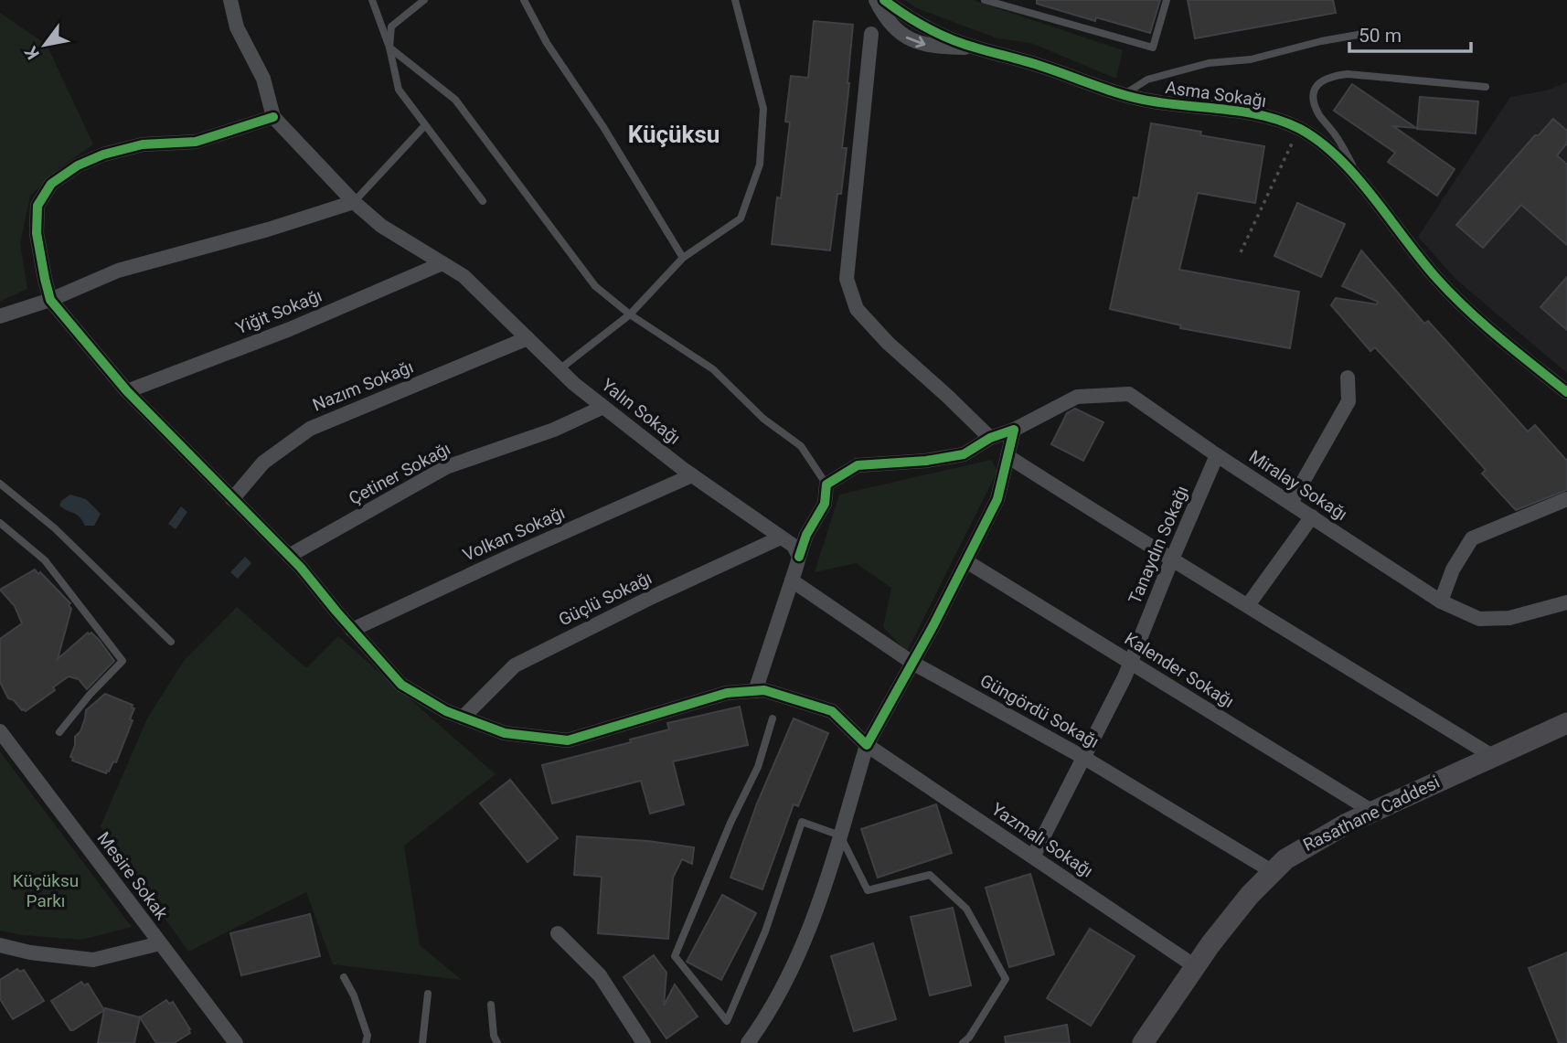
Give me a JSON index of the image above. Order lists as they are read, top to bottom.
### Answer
{
  "streets": {
    "street": [
      "Asma Sokağı",
      "Yiğit Sokağı",
      "Nazım Sokağı",
      "Yalın Sokağı",
      "Çetiner Sokağı",
      "Miralay Sokağı",
      "Volkan Sokağı",
      "Tanaydın Sokağı",
      "Güçlü Sokağı",
      "Kalender Sokağı",
      "Güngördü Sokağı",
      "Rasathane Caddesi",
      "Yazmalı Sokağı",
      "Mesire Sokak"
    ]
  },
  "crossings": [
    ["Yiğit Sokağı", "Yalın Sokağı"],
    ["Yiğit Sokağı", "Yazmalı Sokağı"],
    ["Nazım Sokağı", "Yalın Sokağı"],
    ["Nazım Sokağı", "Yazmalı Sokağı"],
    ["Yalın Sokağı", "Çetiner Sokağı"],
    ["Yalın Sokağı", "Volkan Sokağı"],
    ["Yalın Sokağı", "Güçlü Sokağı"],
    ["Çetiner Sokağı", "Yazmalı Sokağı"],
    ["Miralay Sokağı", "Tanaydın Sokağı"],
    ["Volkan Sokağı", "Yazmalı Sokağı"],
    ["Tanaydın Sokağı", "Kalender Sokağı"],
    ["Tanaydın Sokağı", "Güngördü Sokağı"],
    ["Tanaydın Sokağı", "Yazmalı Sokağı"],
    ["Güçlü Sokağı", "Yazmalı Sokağı"],
    ["Kalender Sokağı", "Rasathane Caddesi"],
    ["Güngördü Sokağı", "Rasathane Caddesi"],
    ["Rasathane Caddesi", "Yazmalı Sokağı"]
  ],
  "districts": ["Küçüksu"],
  "parks": ["Küçüksu Parkı"],
  "scale_bar": "50 m",
  "north": "bottom left"
}
